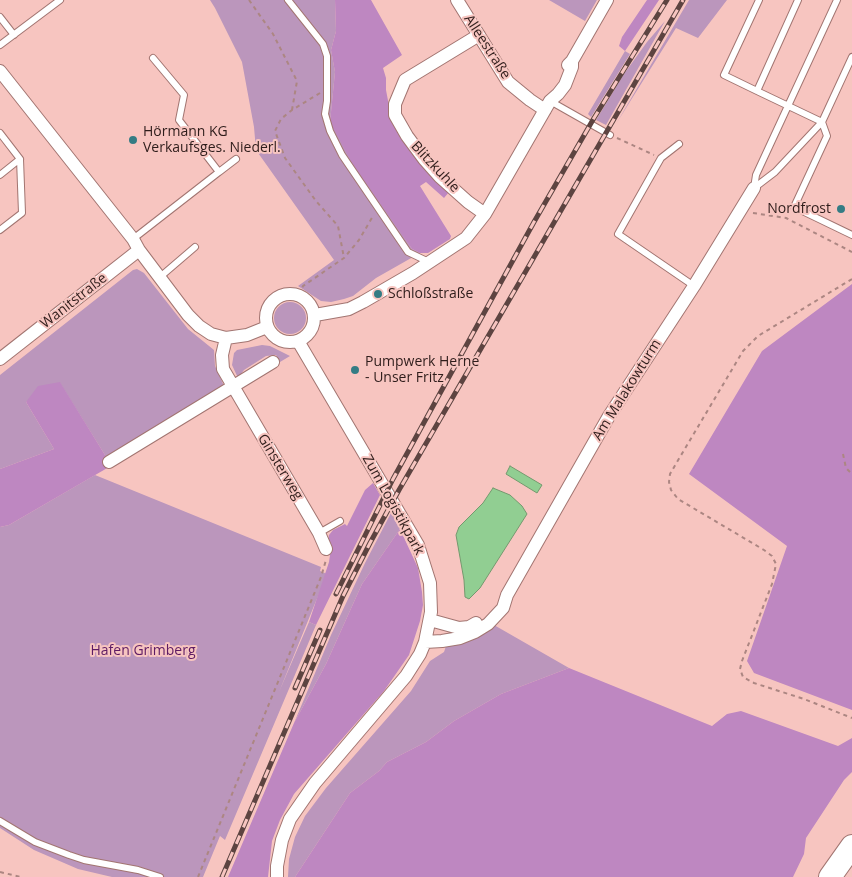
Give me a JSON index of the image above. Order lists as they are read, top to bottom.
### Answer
{
  "streets": {
    "street": [
      "Alleestraße",
      "Blitzkuhle",
      "Wanitstraße",
      "Am Malakowturm",
      "Ginsterweg",
      "Zum Logistikpark"
    ]
  },
  "crossings": [
    ["Alleestraße", "Blitzkuhle"],
    ["Am Malakowturm", "Zum Logistikpark"]
  ],
  "parks": ["Hafen Grimberg"],
  "places": [
    "Hörmann KG Verkaufsges. Niederl.",
    "Nordfrost",
    "Schloßstraße",
    "Pumpwerk Herne - Unser Fritz"
  ]
}
